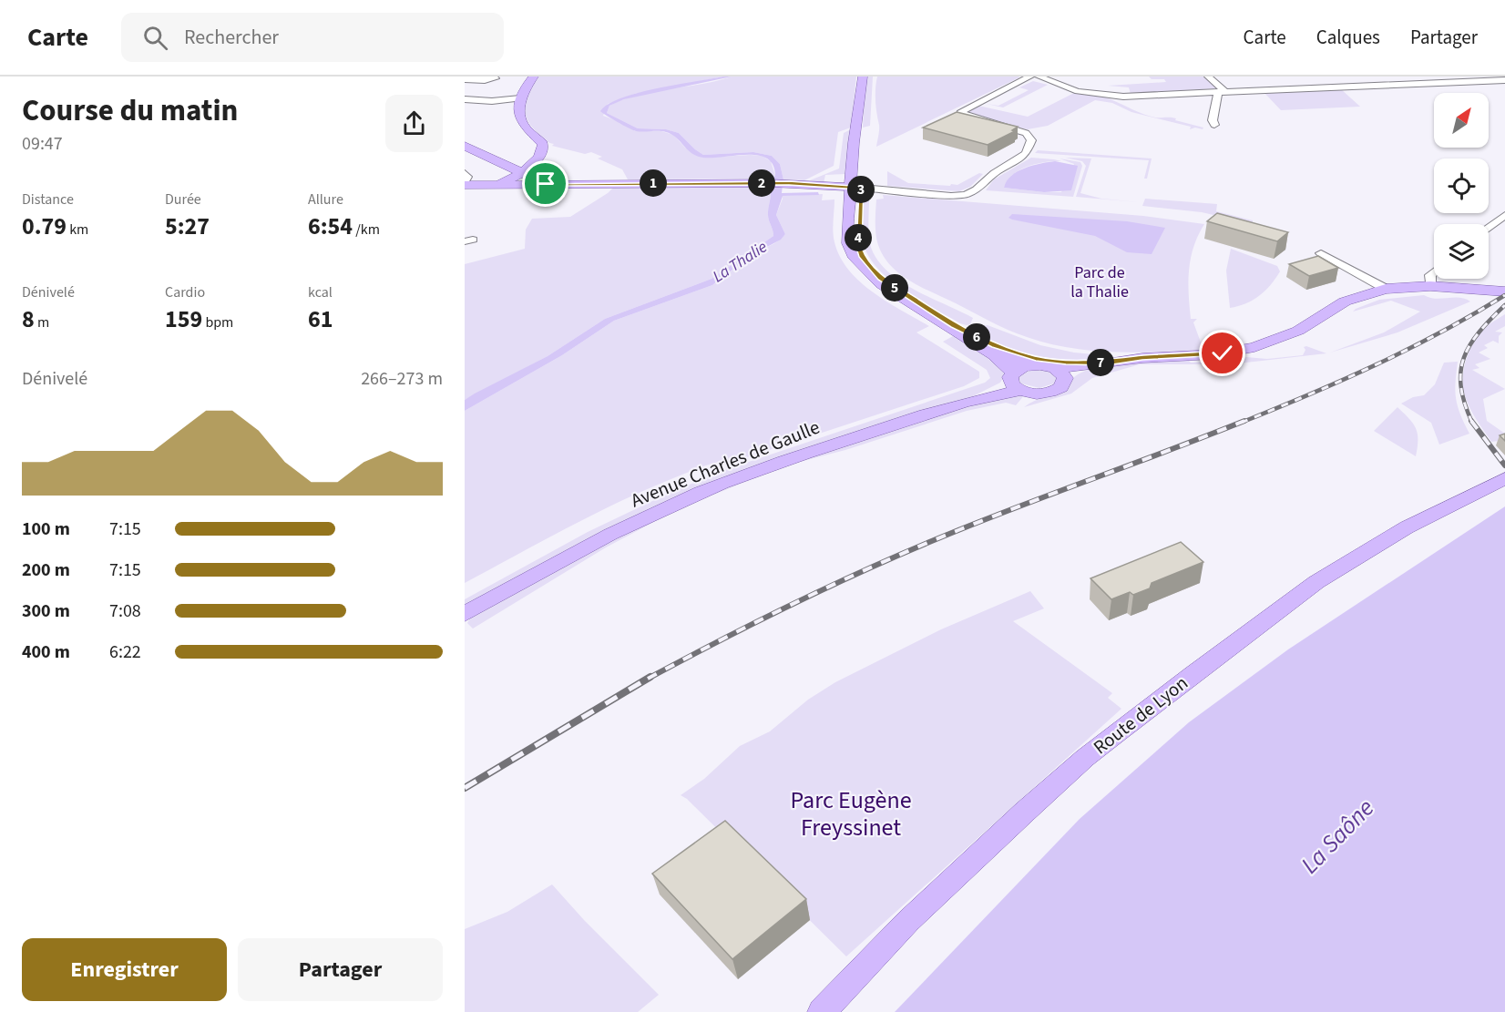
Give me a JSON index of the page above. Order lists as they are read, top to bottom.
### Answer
{
  "streets": {
    "main road": ["Avenue Charles de Gaulle", "Route de Lyon"]
  },
  "water": ["La Thalie", "La Saône"],
  "parks": ["Parc de la Thalie", "Parc Eugène Freyssinet"],
  "north": "top right",
  "page": {
    "header": "Carte",
    "search": "Rechercher",
    "nav": ["Carte", "Calques", "Partager"],
    "heading": ["Course du matin", "09:47"],
    "stats": [
      ["Distance", "0.79 km"],
      ["Durée", "5:27"],
      ["Allure", "6:54 /km"],
      ["Dénivelé", "8 m"],
      ["Cardio", "159 bpm"],
      ["kcal", "61"]
    ],
    "pins": [
      "1",
      "2",
      "3",
      "4",
      "5",
      "6",
      "7"
    ],
    "chart": ["Dénivelé", "266–273 m"],
    "list": [
      {
        "name": "100 m",
        "note": "7:15"
      },
      {
        "name": "200 m",
        "note": "7:15"
      },
      {
        "name": "300 m",
        "note": "7:08"
      },
      {
        "name": "400 m",
        "note": "6:22"
      }
    ],
    "buttons": ["Enregistrer", "Partager"]
  }
}
